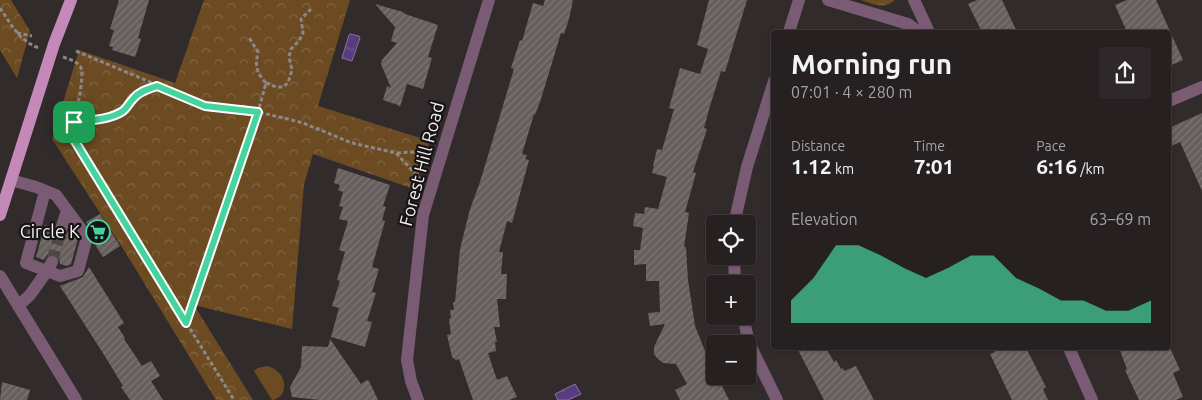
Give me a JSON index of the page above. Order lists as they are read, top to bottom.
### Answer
{
  "streets": {
    "street": ["Forest Hill Road"]
  },
  "places": {
    "supermarket": ["Circle K"]
  },
  "page": {
    "heading": ["Morning run", "07:01 · 4 × 280 m"],
    "stats": [
      ["Distance", "1.12 km"],
      ["Time", "7:01"],
      ["Pace", "6:16 /km"]
    ],
    "chart": ["Elevation", "63–69 m"],
    "map_buttons": ["+", "−"]
  }
}
